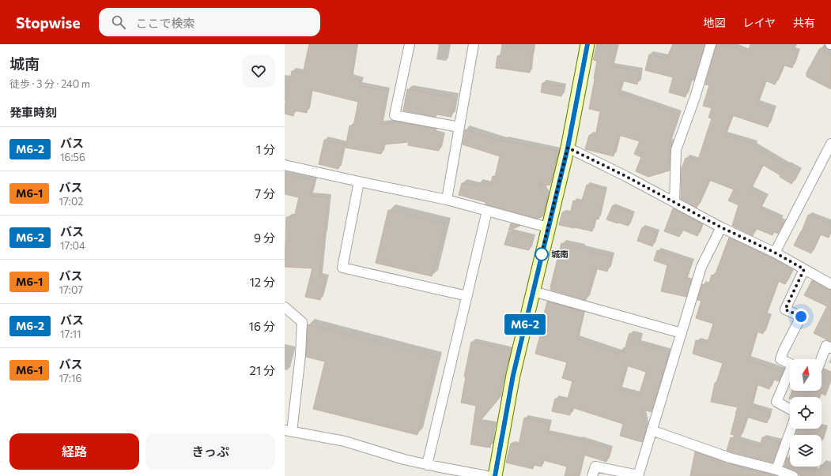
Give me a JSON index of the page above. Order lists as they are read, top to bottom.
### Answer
{
  "places": ["城南"],
  "lines": ["bus line M6-2"],
  "north": "top",
  "page": {
    "header": "Stopwise",
    "search": "ここで検索",
    "nav": ["地図", "レイヤ", "共有"],
    "heading": [
      ["城南", "徒歩 · 3 分 · 240 m"],
      "発車時刻"
    ],
    "on_map": "M6-2",
    "list": [
      {
        "mark": "M6-2",
        "name": "バス",
        "note": "16:56",
        "value": "1 分"
      },
      {
        "mark": "M6-1",
        "name": "バス",
        "note": "17:02",
        "value": "7 分"
      },
      {
        "mark": "M6-2",
        "name": "バス",
        "note": "17:04",
        "value": "9 分"
      },
      {
        "mark": "M6-1",
        "name": "バス",
        "note": "17:07",
        "value": "12 分"
      },
      {
        "mark": "M6-2",
        "name": "バス",
        "note": "17:11",
        "value": "16 分"
      },
      {
        "mark": "M6-1",
        "name": "バス",
        "note": "17:16",
        "value": "21 分"
      }
    ],
    "buttons": ["経路", "きっぷ"]
  }
}
